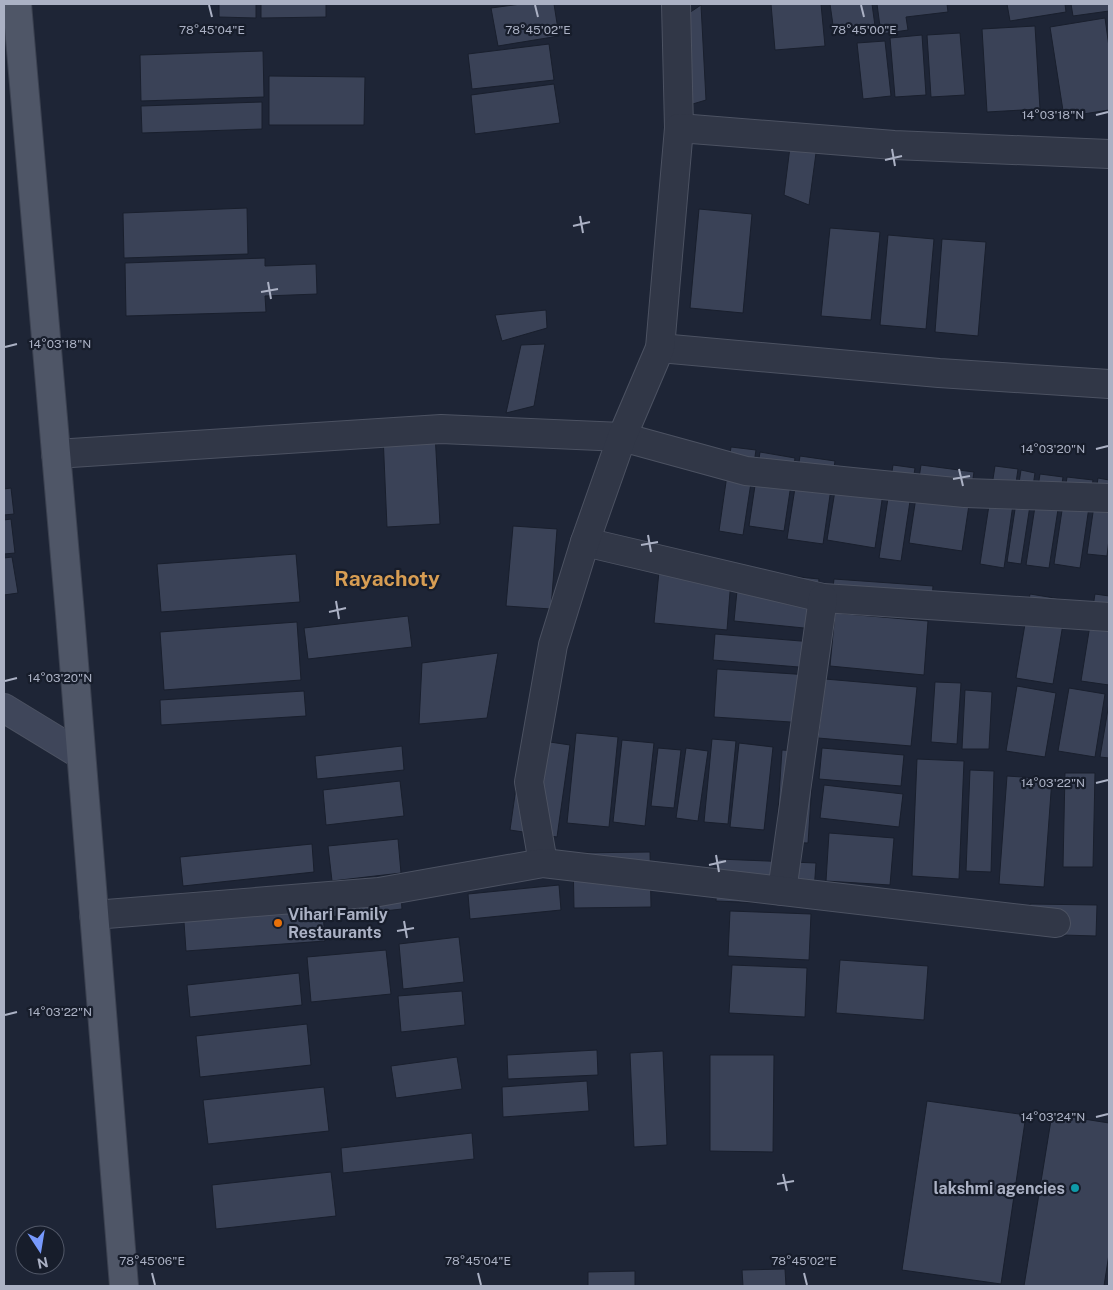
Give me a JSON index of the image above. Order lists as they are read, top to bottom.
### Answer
{
  "districts": ["Rayachoty"],
  "places": ["Vihari Family Restaurants", "lakshmi agencies"],
  "north": "bottom",
  "coordinates": [
    "78°45'04\"E",
    "78°45'02\"E",
    "78°45'00\"E",
    "14°03'18\"N",
    "14°03'20\"N",
    "14°03'22\"N",
    "14°03'24\"N",
    "78°45'06\"E"
  ]
}
